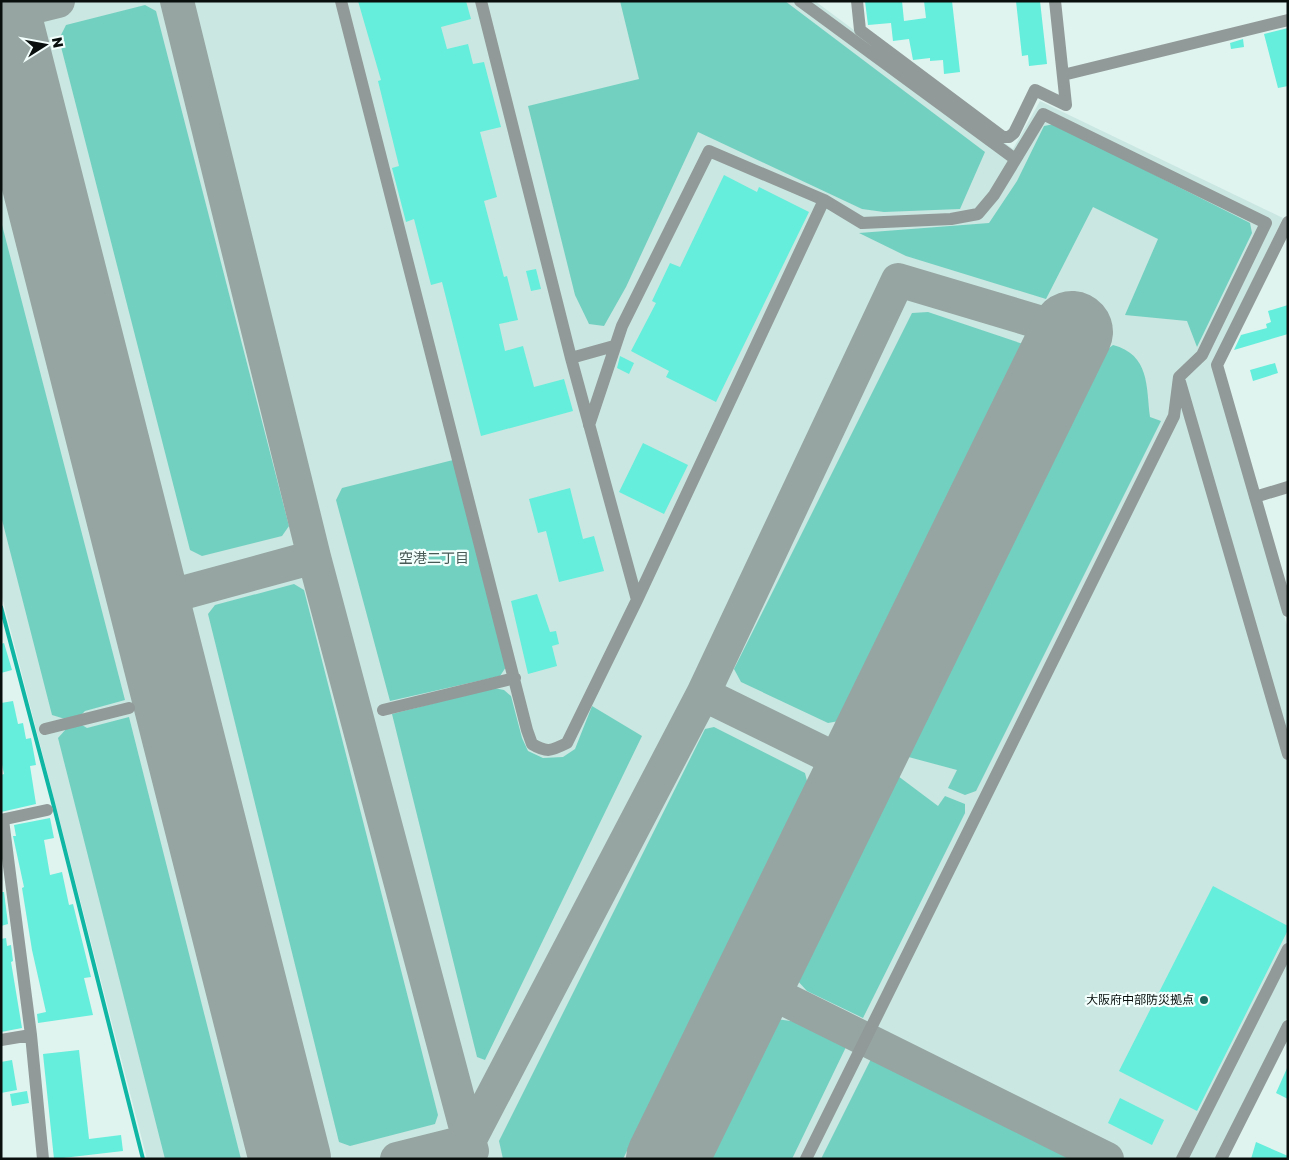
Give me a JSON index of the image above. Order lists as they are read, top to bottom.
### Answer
{
  "districts": ["空港二丁目"],
  "places": ["大阪府中部防災拠点"],
  "north": "right"
}
